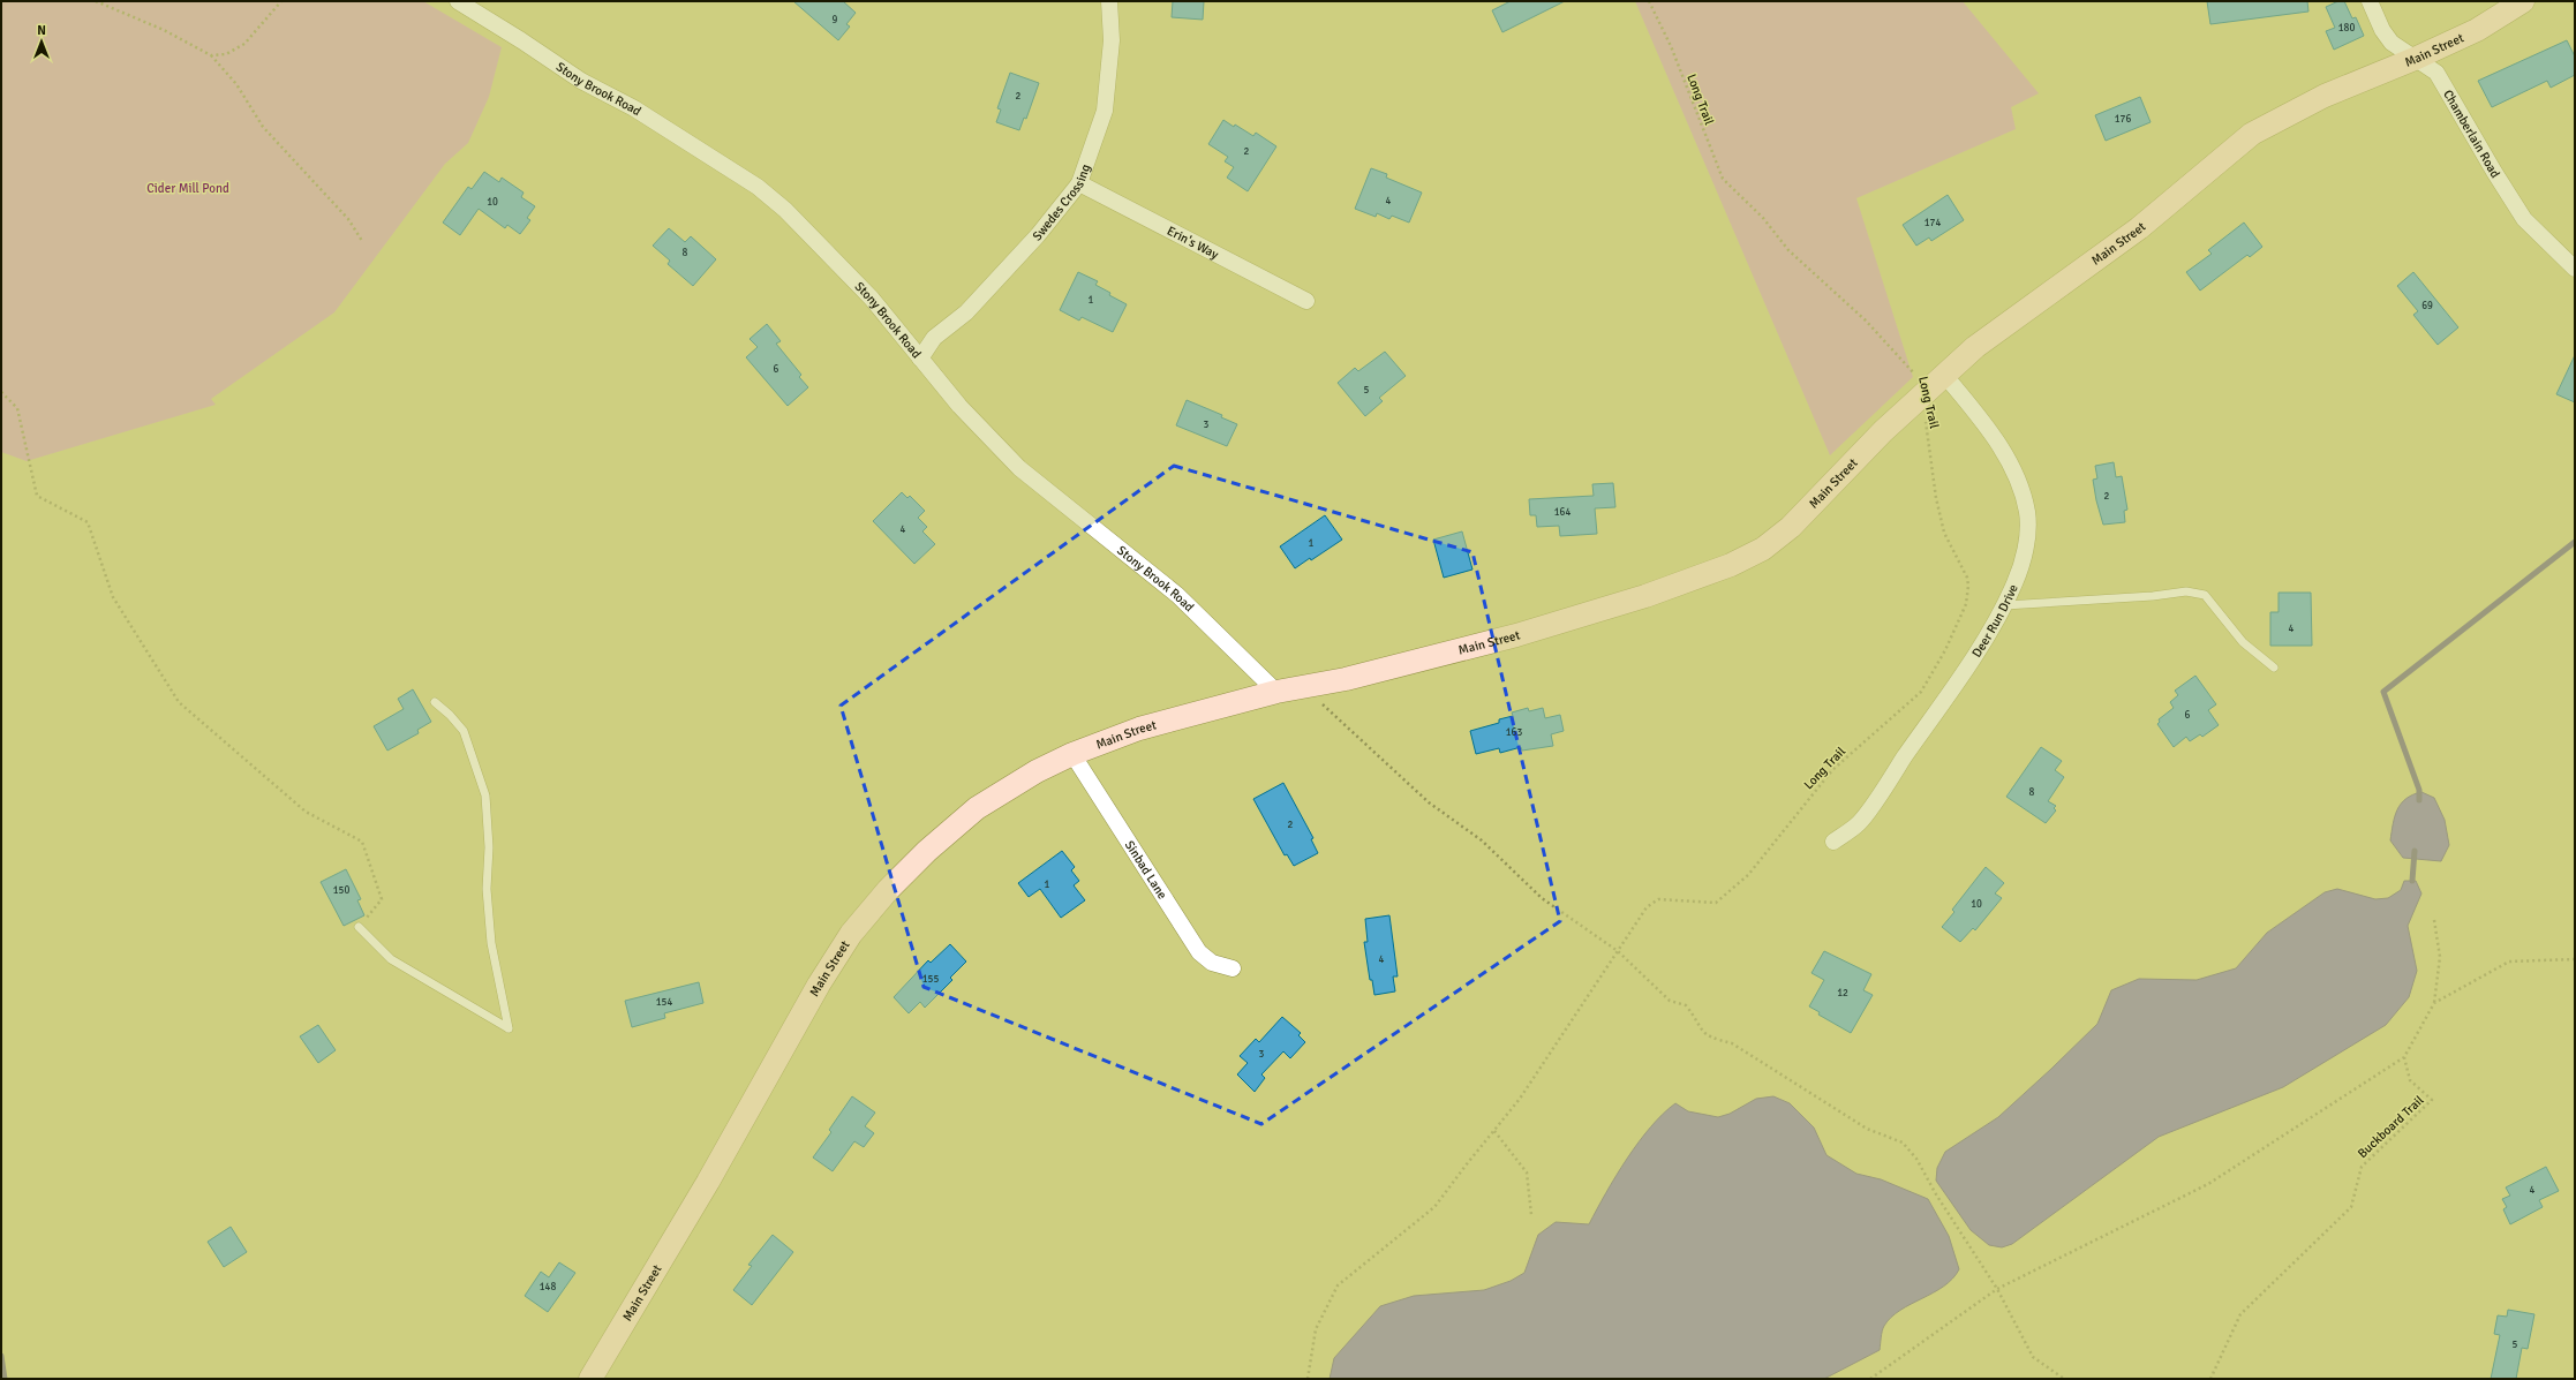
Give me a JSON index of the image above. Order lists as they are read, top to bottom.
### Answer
{
  "streets": {
    "main road": ["Main Street"],
    "street": [
      "Stony Brook Road",
      "Chamberlain Road",
      "Swedes Crossing",
      "Erin's Way",
      "Deer Run Drive",
      "Sinbad Lane"
    ],
    "path": ["Long Trail", "Buckboard Trail"]
  },
  "crossings": [
    ["Main Street", "Stony Brook Road"],
    ["Main Street", "Long Trail"],
    ["Main Street", "Chamberlain Road"],
    ["Main Street", "Deer Run Drive"],
    ["Main Street", "Sinbad Lane"],
    ["Stony Brook Road", "Swedes Crossing"],
    ["Swedes Crossing", "Erin's Way"]
  ],
  "parks": ["Cider Mill Pond"],
  "house_numbers": [
    "9",
    "180",
    "2",
    "176",
    "2",
    "4",
    "10",
    "174",
    "8",
    "1",
    "69",
    "6",
    "5",
    "3",
    "2",
    "164",
    "4",
    "1",
    "4",
    "6",
    "163",
    "8",
    "2",
    "1",
    "150",
    "10",
    "4",
    "155",
    "12",
    "154",
    "3",
    "4",
    "148",
    "5"
  ],
  "north": "top"
}
